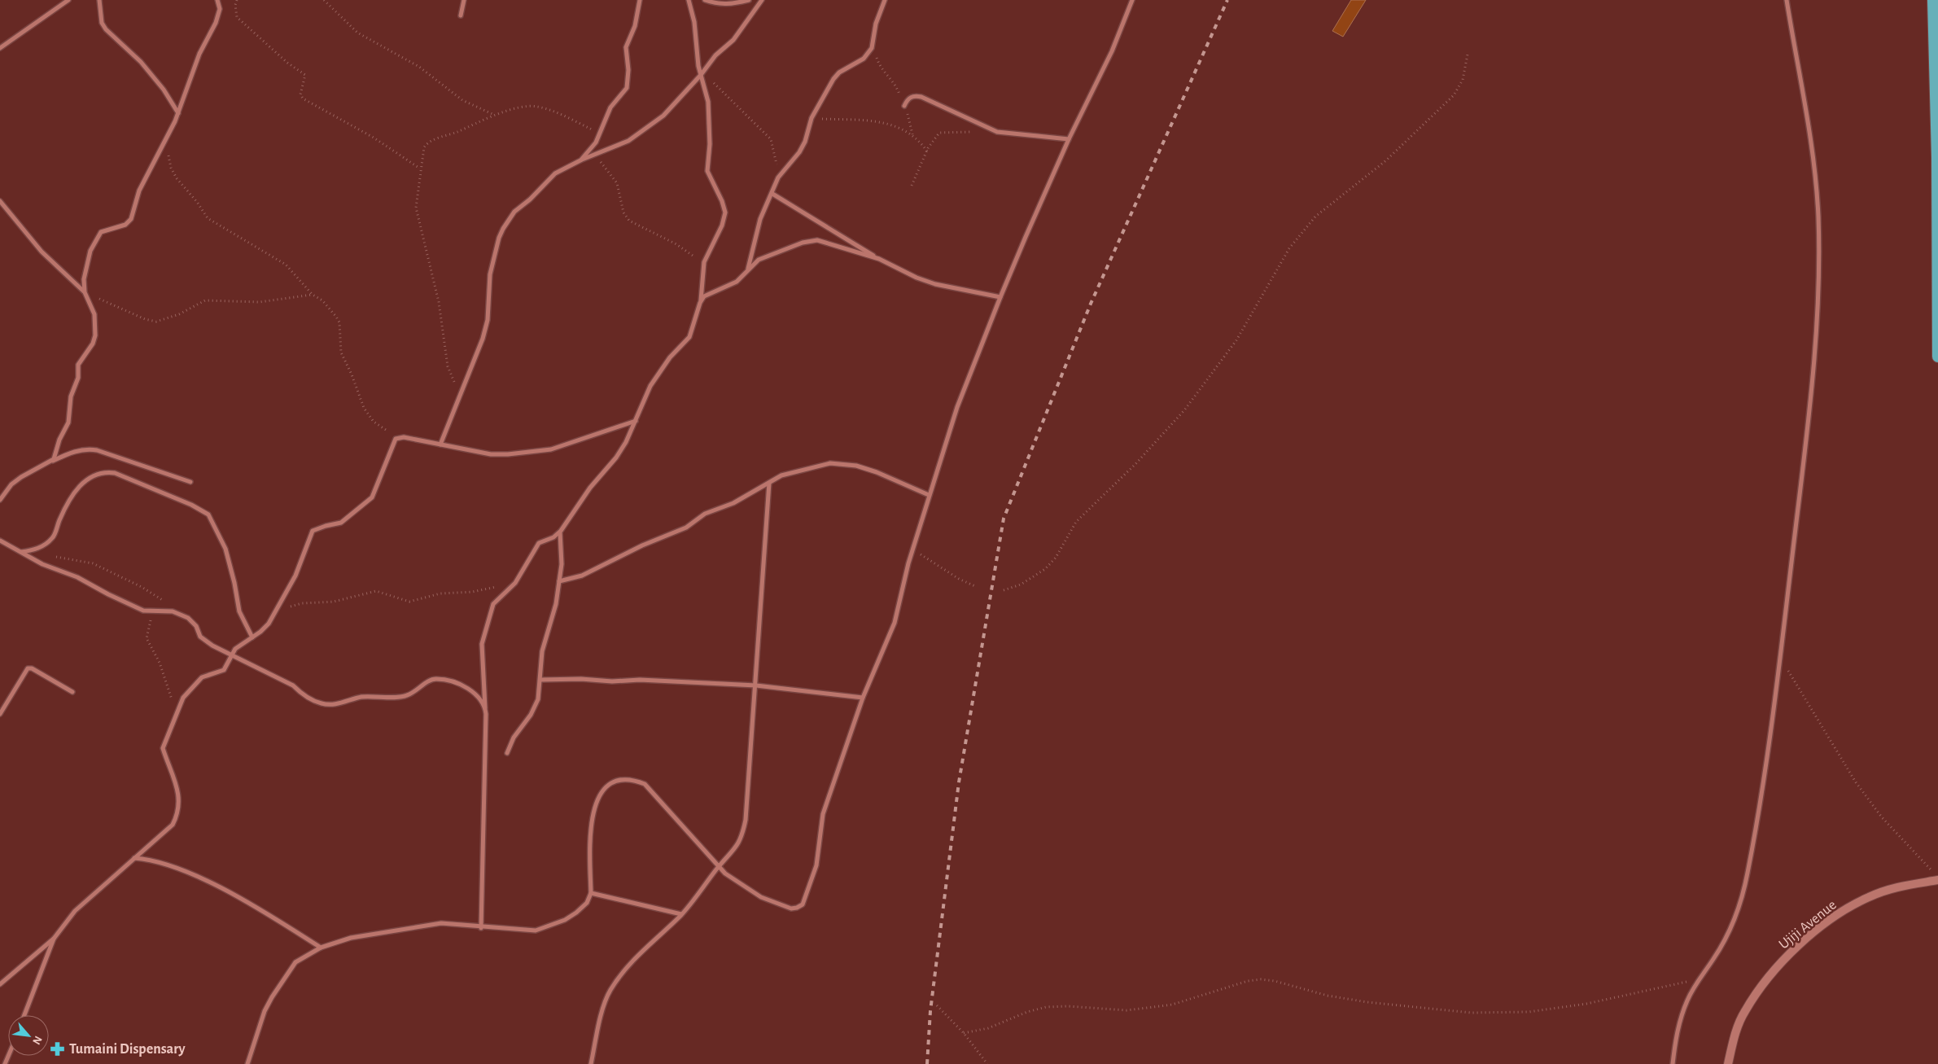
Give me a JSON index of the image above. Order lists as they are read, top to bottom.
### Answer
{
  "streets": {
    "main road": ["Ujiji Avenue"]
  },
  "places": {
    "pharmacy": ["Tumaini Dispensary"]
  },
  "north": "bottom right"
}
